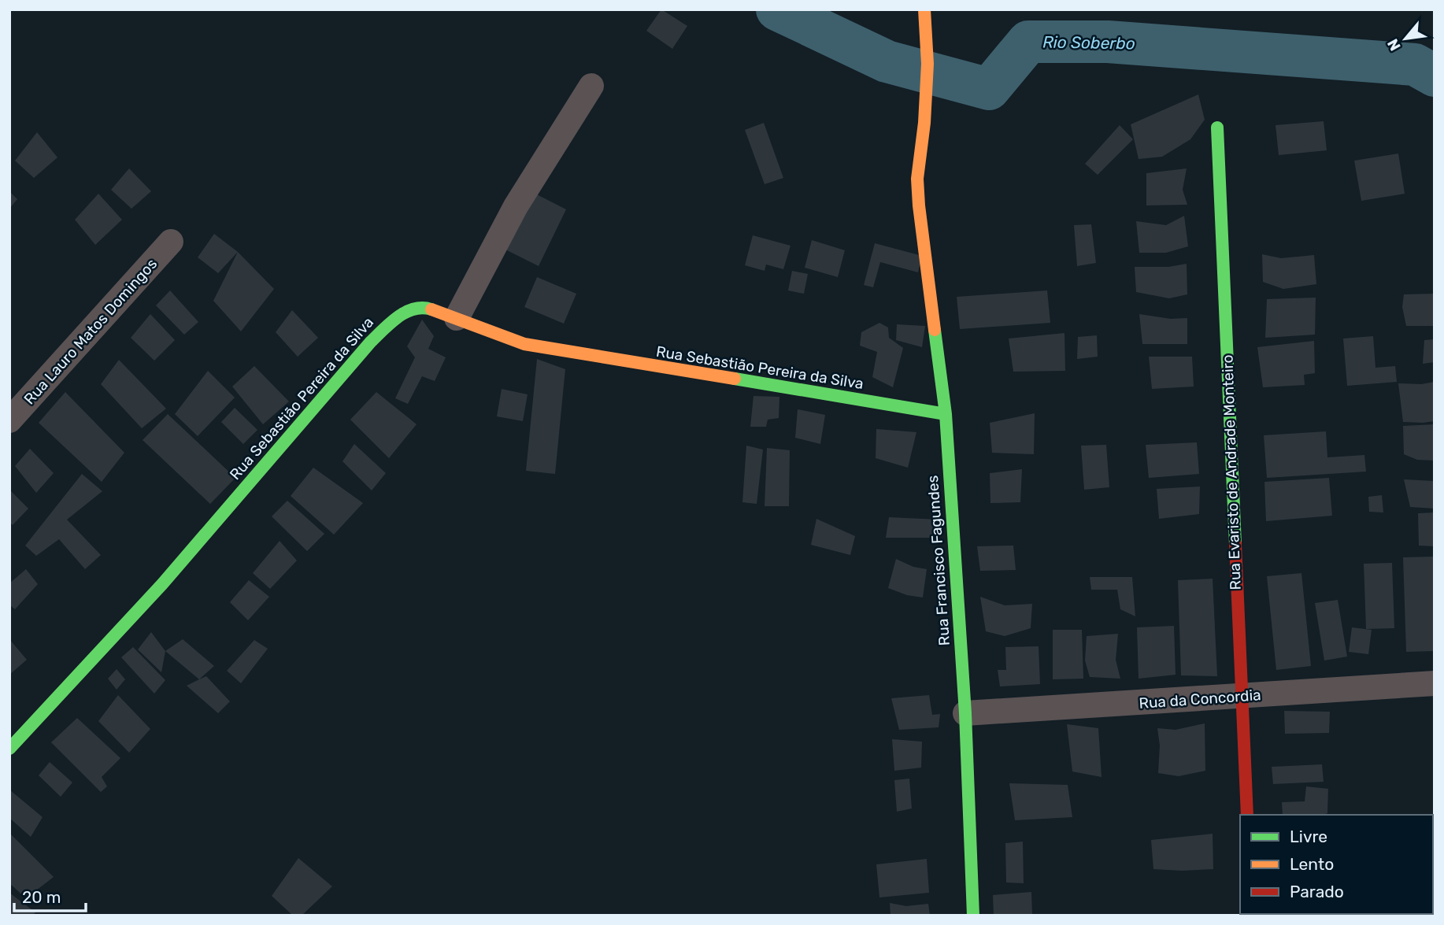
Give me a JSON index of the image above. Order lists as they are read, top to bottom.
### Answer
{
  "streets": {
    "street": [
      "Rua Lauro Matos Domingos",
      "Rua Sebastião Pereira da Silva",
      "Rua Evaristo de Andrade Monteiro",
      "Rua Francisco Fagundes",
      "Rua da Concordia"
    ]
  },
  "crossings": [
    ["Rua Sebastião Pereira da Silva", "Rua Francisco Fagundes"],
    ["Rua Evaristo de Andrade Monteiro", "Rua da Concordia"],
    ["Rua Francisco Fagundes", "Rua da Concordia"]
  ],
  "water": ["Rio Soberbo"],
  "legend": ["Livre", "Lento", "Parado"],
  "scale_bar": "20 m",
  "north": "bottom left"
}
